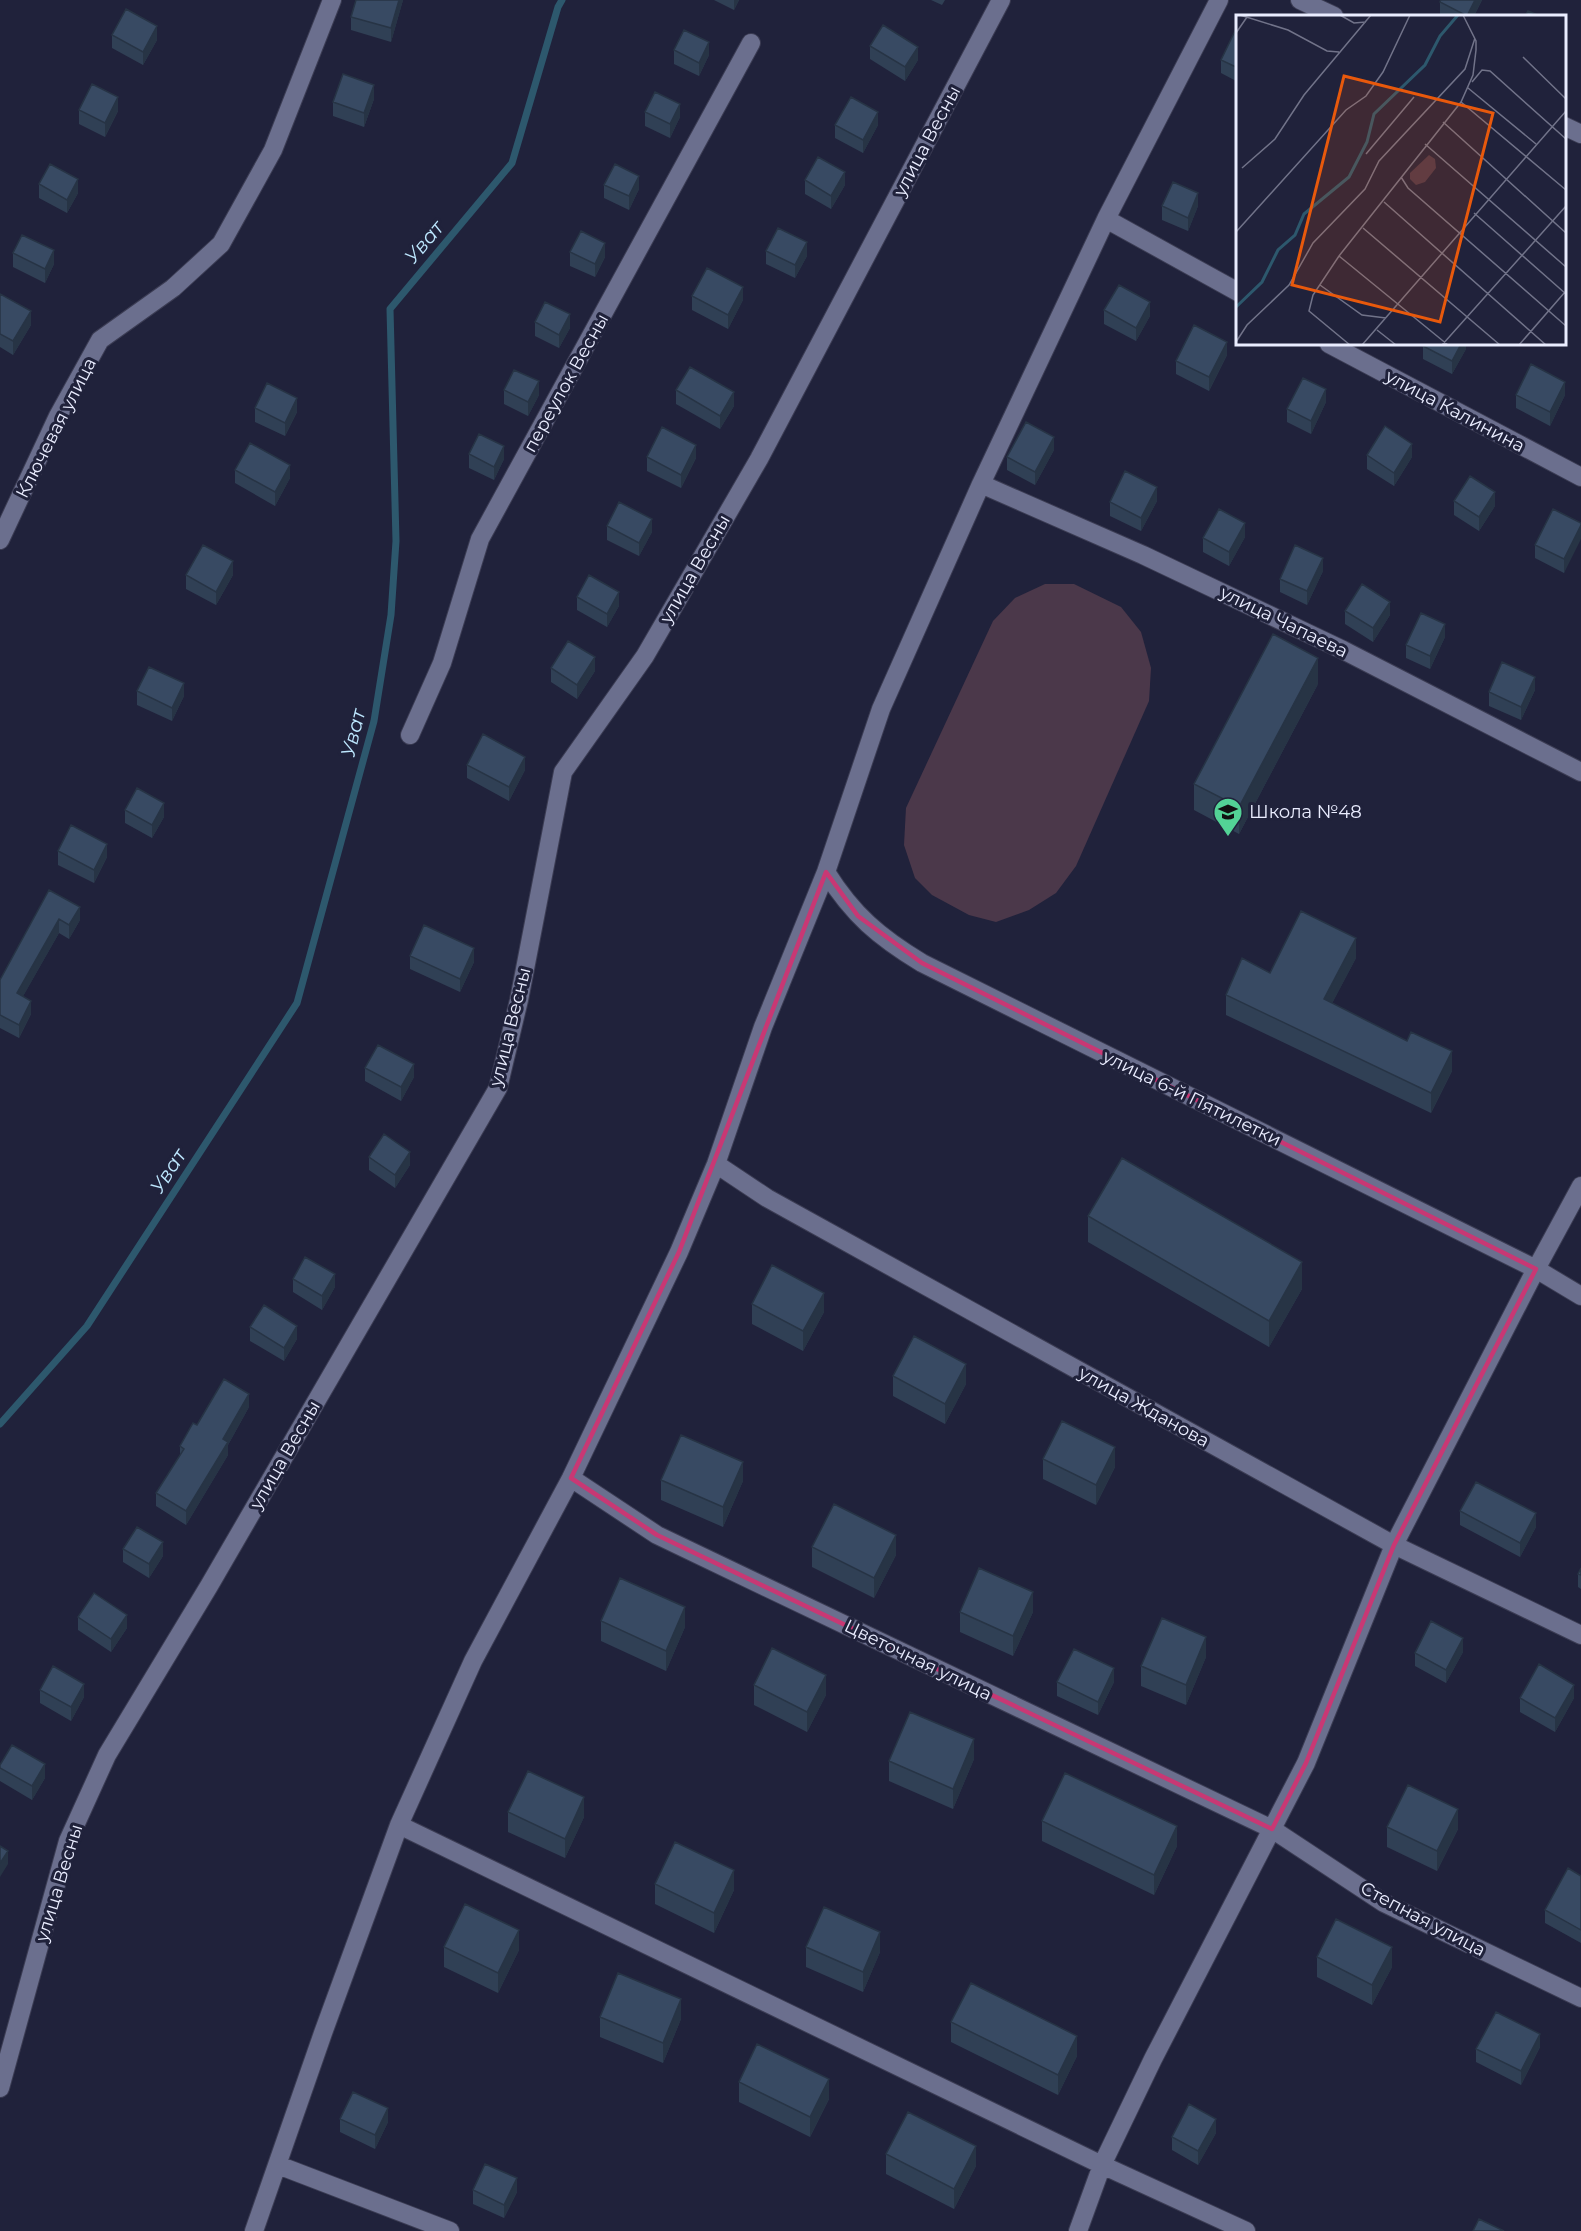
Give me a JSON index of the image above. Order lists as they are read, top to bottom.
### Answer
{
  "streets": {
    "street": [
      "улица Весны",
      "переулок Весны",
      "улица Калинина",
      "Ключевая улица",
      "улица Чапаева",
      "улица 6-й Пятилетки",
      "улица Жданова",
      "Цветочная улица",
      "Степная улица"
    ]
  },
  "crossings": [
    ["Цветочная улица", "Степная улица"]
  ],
  "water": ["Уват"],
  "places": {
    "school or university": ["Школа №48"]
  }
}
